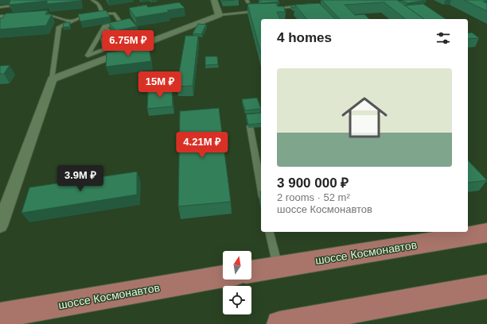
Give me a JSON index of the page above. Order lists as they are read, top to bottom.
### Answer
{
  "streets": {
    "main road": ["шоссе Космонавтов"]
  },
  "north": "top",
  "page": {
    "heading": "4 homes",
    "price": [
      "6.75M ₽",
      "15M ₽",
      "4.21M ₽",
      "3.9M ₽"
    ],
    "list": [
      {
        "name": "3 900 000 ₽",
        "note": "2 rooms · 52 m² · шоссе Космонавтов"
      }
    ]
  }
}
